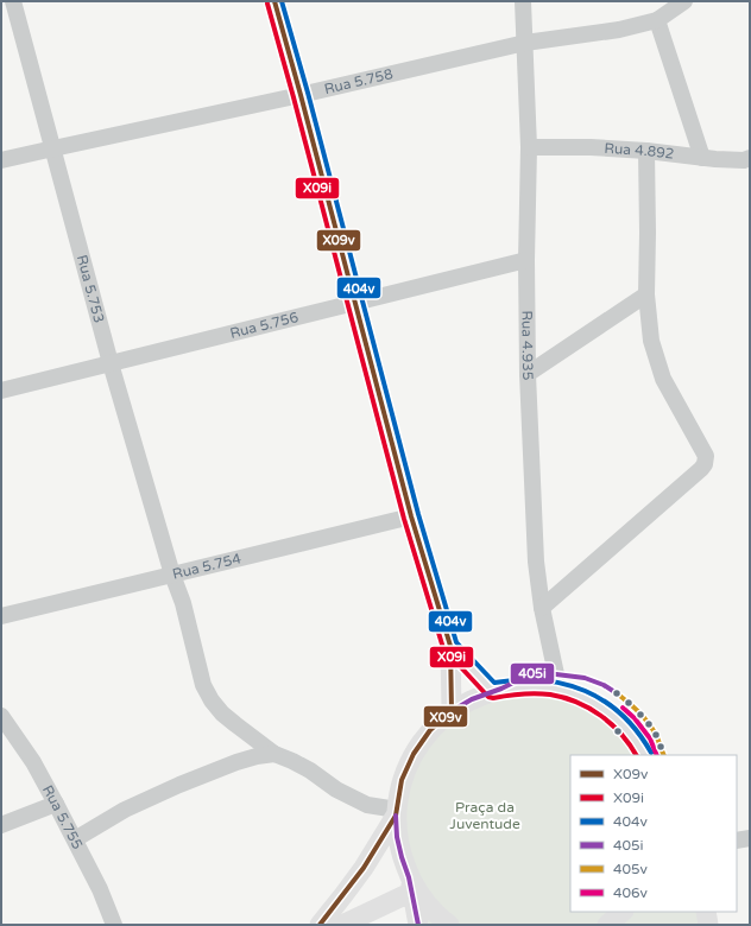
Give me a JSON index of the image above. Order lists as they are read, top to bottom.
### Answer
{
  "streets": {
    "street": [
      "Rua 5.758",
      "Rua 4.892",
      "Rua 5.753",
      "Rua 5.756",
      "Rua 4.935",
      "Rua 5.754",
      "Rua 5.755"
    ]
  },
  "crossings": [
    ["Rua 5.758", "Rua 5.753"],
    ["Rua 5.758", "Rua 4.935"],
    ["Rua 4.892", "Rua 4.935"],
    ["Rua 5.753", "Rua 5.756"],
    ["Rua 5.753", "Rua 5.754"],
    ["Rua 5.756", "Rua 4.935"]
  ],
  "parks": ["Praça da Juventude"],
  "lines": [
    "transit line X09v",
    "transit line 404v",
    "transit line X09i",
    "transit line 405i",
    "transit line 405v",
    "transit line 406v"
  ],
  "legend": [
    "X09v",
    "X09i",
    "404v",
    "405i",
    "405v",
    "406v"
  ]
}
